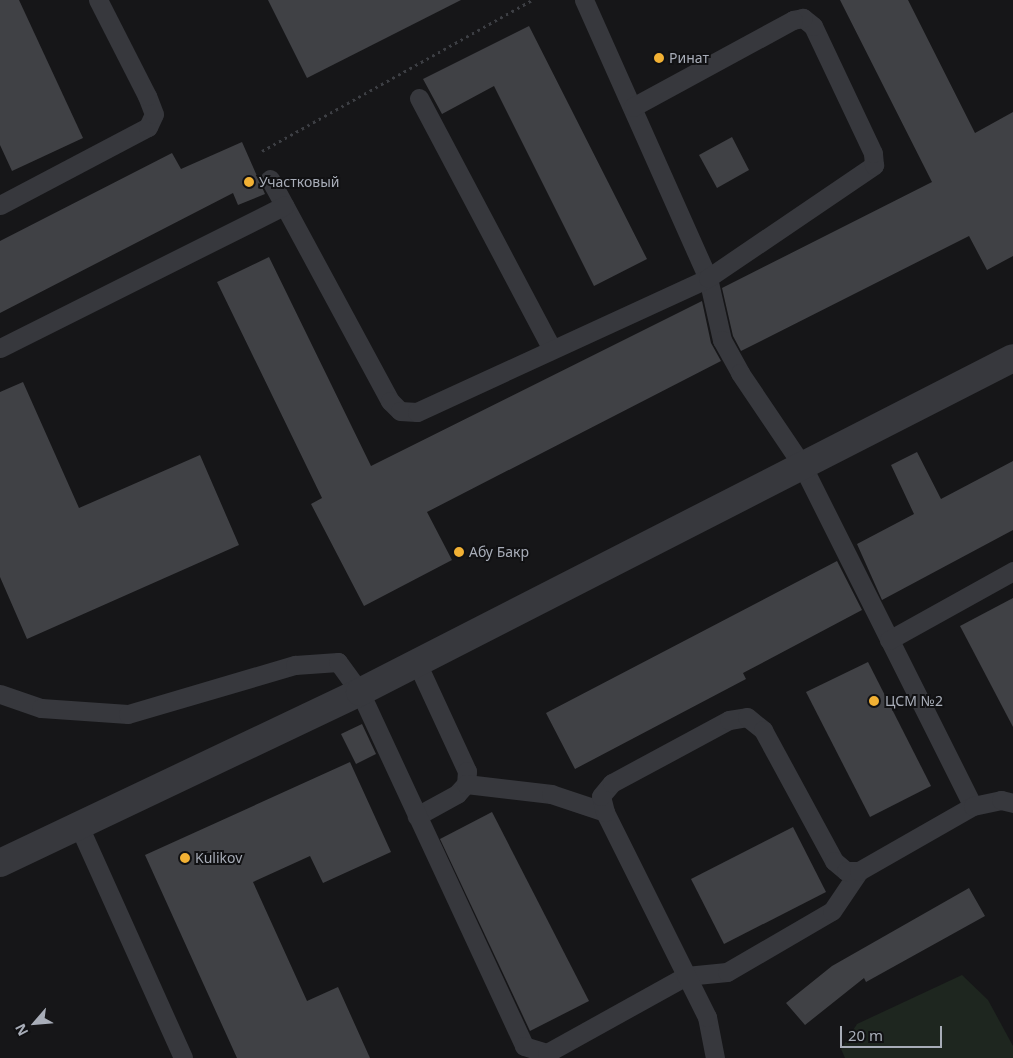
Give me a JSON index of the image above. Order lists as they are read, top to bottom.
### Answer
{
  "places": [
    "Ринат",
    "Участковый",
    "Абу Бакр",
    "ЦСМ №2",
    "Kulikov"
  ],
  "scale_bar": "20 m",
  "north": "bottom left"
}
